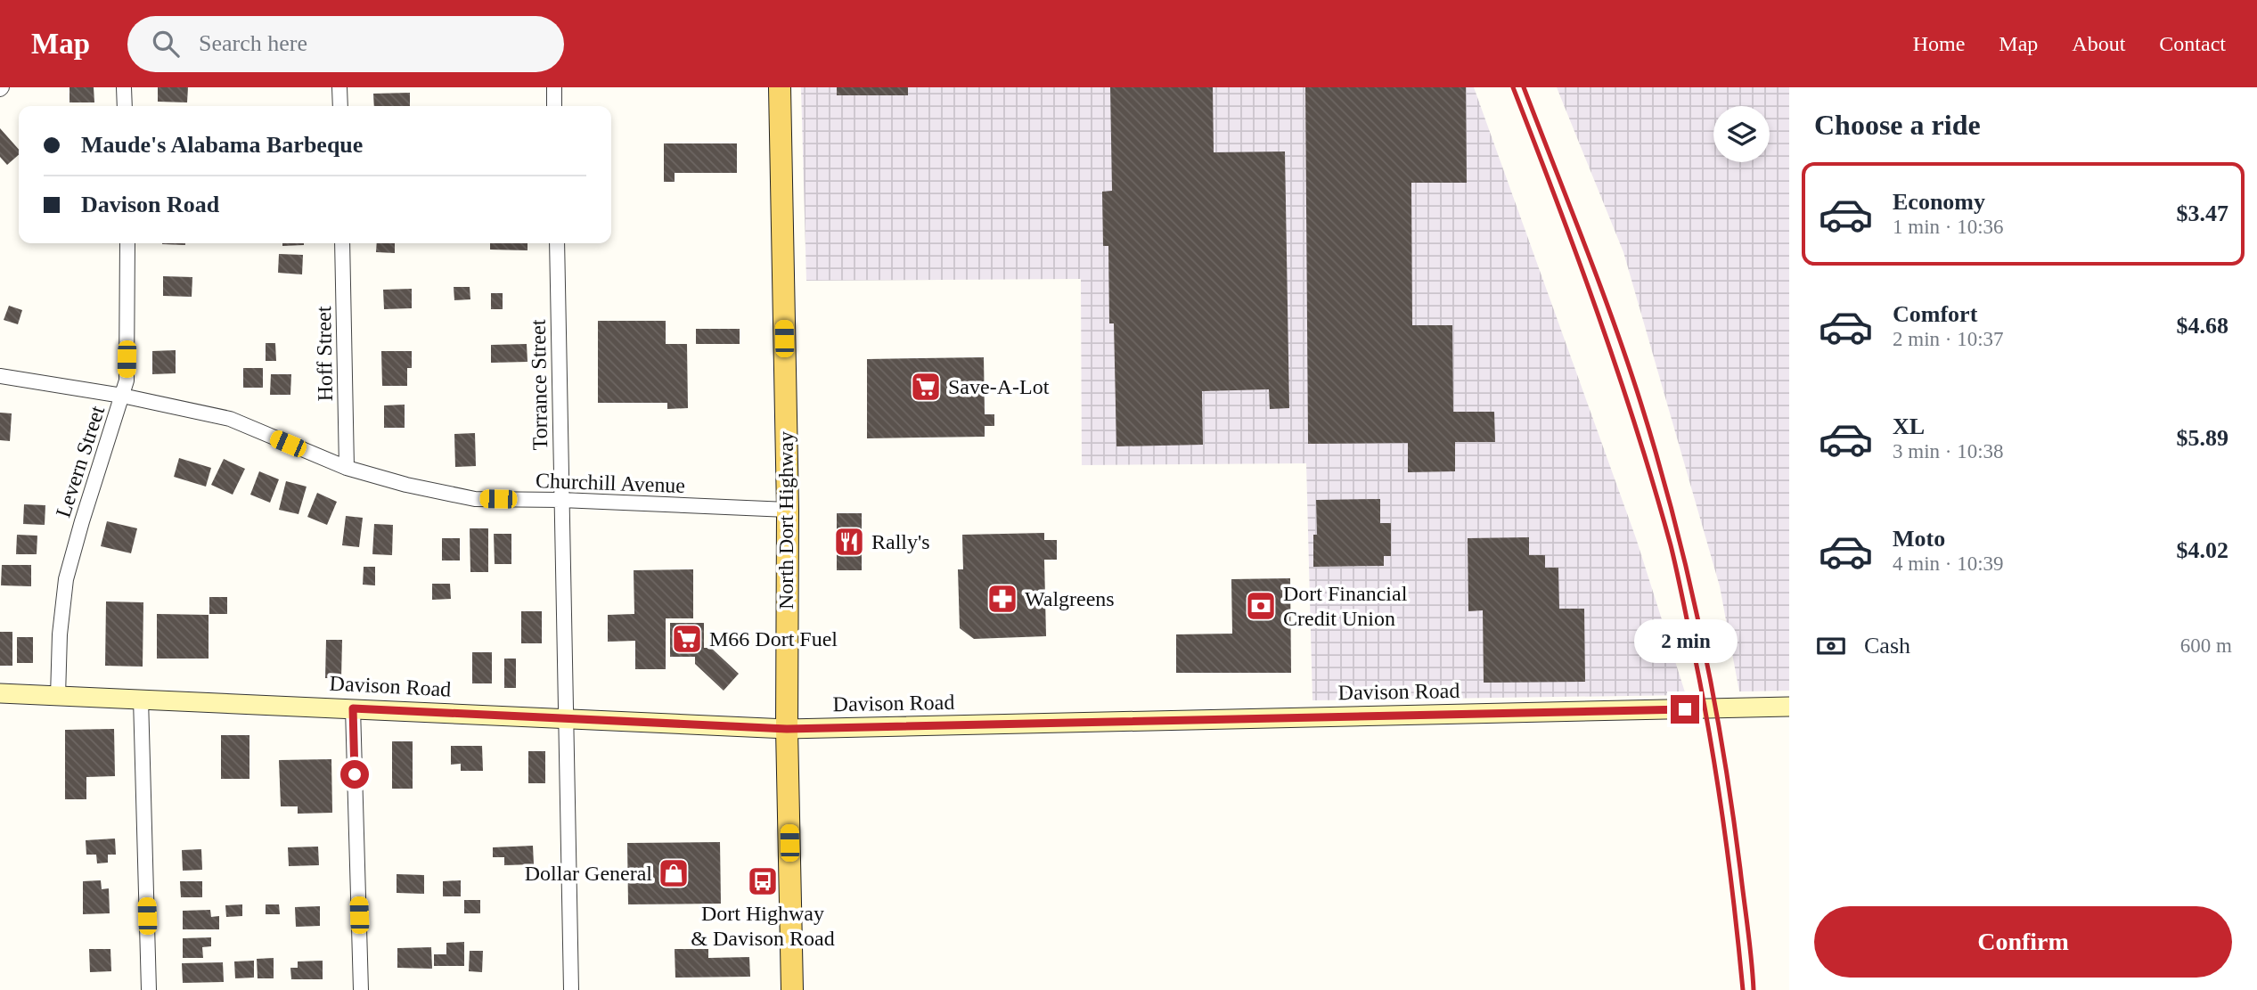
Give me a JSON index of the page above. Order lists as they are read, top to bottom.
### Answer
{
  "streets": {
    "main road": ["North Dort Highway", "Davison Road"],
    "street": [
      "Hoff Street",
      "Torrance Street",
      "Levern Street",
      "Churchill Avenue"
    ]
  },
  "crossings": [
    ["Hoff Street", "Churchill Avenue"],
    ["Torrance Street", "Churchill Avenue"],
    ["Torrance Street", "Davison Road"],
    ["Levern Street", "Churchill Avenue"],
    ["Levern Street", "Davison Road"],
    ["Churchill Avenue", "North Dort Highway"],
    ["North Dort Highway", "Davison Road"]
  ],
  "places": {
    "supermarket": ["Save-A-Lot", "M66 Dort Fuel"],
    "restaurant": ["Rally's"],
    "pharmacy": ["Walgreens"],
    "bank": ["Dort Financial Credit Union"],
    "shop": ["Dollar General"],
    "bus stop": ["Dort Highway & Davison Road"]
  },
  "page": {
    "header": "Map",
    "search": "Search here",
    "nav": [
      "Home",
      "Map",
      "About",
      "Contact"
    ],
    "heading": "Choose a ride",
    "banner": ["Maude's Alabama Barbeque", "Davison Road"],
    "list": [
      {
        "name": "Economy",
        "note": "1 min · 10:36",
        "value": "$3.47"
      },
      {
        "name": "Comfort",
        "note": "2 min · 10:37",
        "value": "$4.68"
      },
      {
        "name": "XL",
        "note": "3 min · 10:38",
        "value": "$5.89"
      },
      {
        "name": "Moto",
        "note": "4 min · 10:39",
        "value": "$4.02"
      }
    ],
    "pay": ["Cash", "600 m"],
    "bubble": "2 min",
    "buttons": "Confirm"
  }
}
